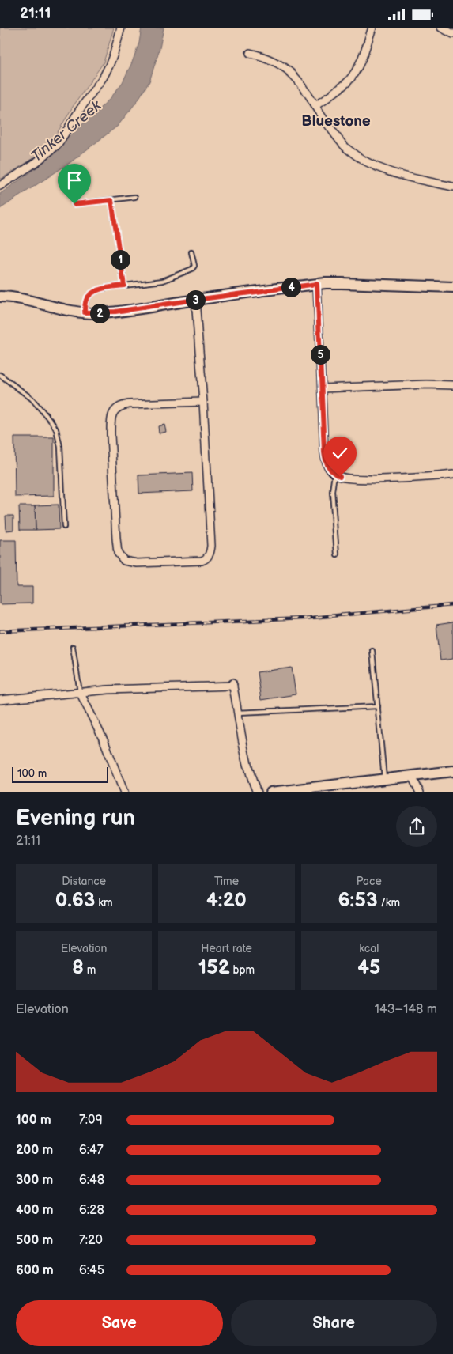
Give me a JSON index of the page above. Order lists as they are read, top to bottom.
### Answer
{
  "districts": ["Bluestone"],
  "water": ["Tinker Creek"],
  "scale_bar": "100 m",
  "page": {
    "status": "21:11",
    "pins": [
      "1",
      "4",
      "3",
      "2",
      "5"
    ],
    "scale": "100 m",
    "heading": ["Evening run", "21:11"],
    "stats": [
      ["Distance", "0.63 km"],
      ["Time", "4:20"],
      ["Pace", "6:53 /km"],
      ["Elevation", "8 m"],
      ["Heart rate", "152 bpm"],
      ["kcal", "45"]
    ],
    "chart": ["Elevation", "143–148 m"],
    "list": [
      {
        "name": "100 m",
        "note": "7:09"
      },
      {
        "name": "200 m",
        "note": "6:47"
      },
      {
        "name": "300 m",
        "note": "6:48"
      },
      {
        "name": "400 m",
        "note": "6:28"
      },
      {
        "name": "500 m",
        "note": "7:20"
      },
      {
        "name": "600 m",
        "note": "6:45"
      }
    ],
    "buttons": ["Save", "Share"]
  }
}
